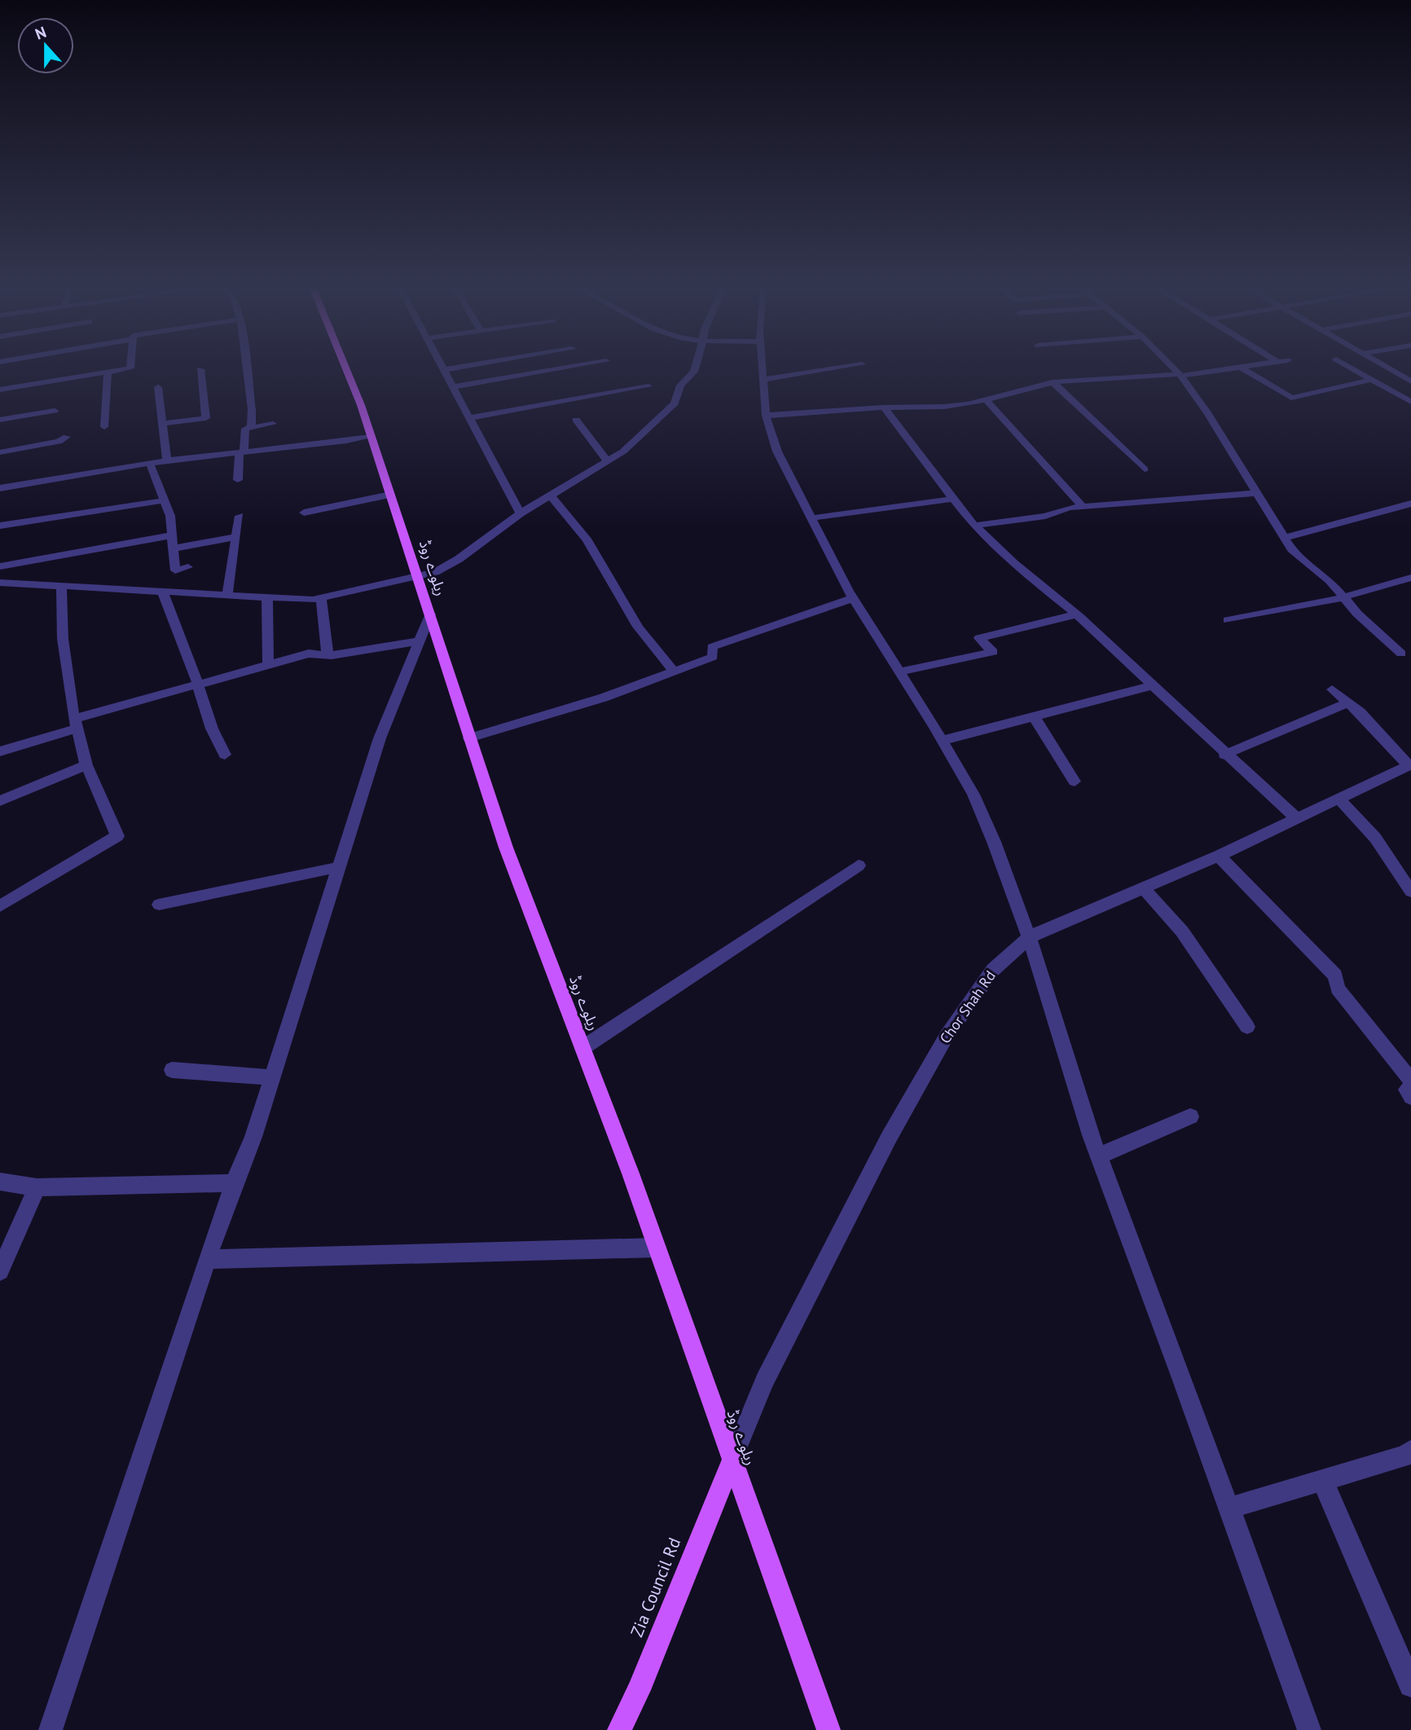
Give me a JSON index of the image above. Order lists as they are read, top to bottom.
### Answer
{
  "streets": {
    "main road": ["ریلوے روڈ", "Zia Council Rd"],
    "street": ["Chor Shah Rd"]
  },
  "crossings": [
    ["ریلوے روڈ", "Chor Shah Rd"],
    ["ریلوے روڈ", "Zia Council Rd"],
    ["Chor Shah Rd", "Zia Council Rd"]
  ],
  "north": "top"
}
